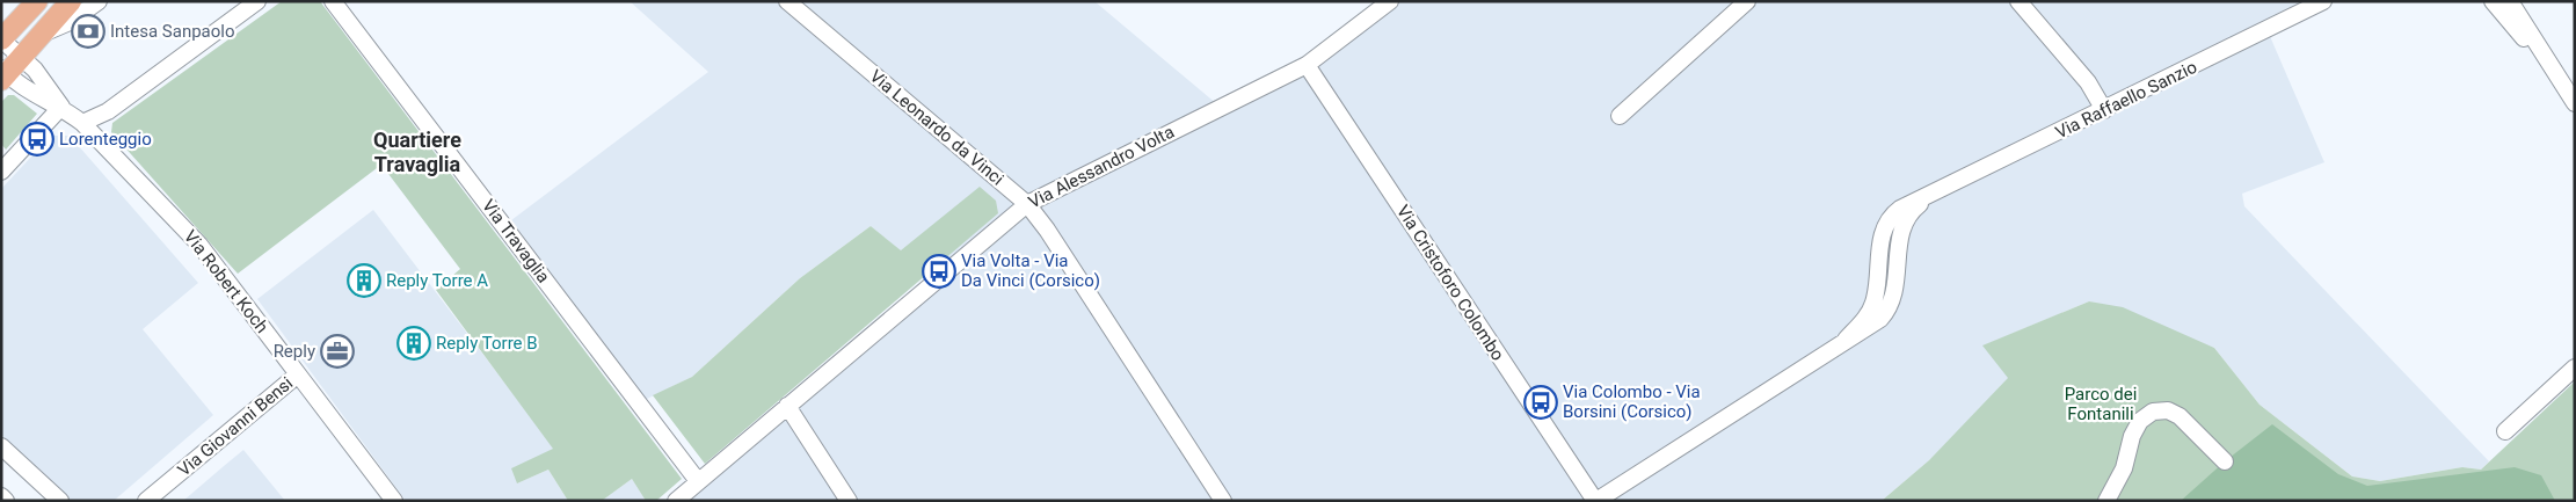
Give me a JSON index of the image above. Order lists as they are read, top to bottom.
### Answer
{
  "streets": {
    "street": [
      "Via Raffaello Sanzio",
      "Via Leonardo da Vinci",
      "Via Alessandro Volta",
      "Via Travaglia",
      "Via Robert Koch",
      "Via Cristoforo Colombo",
      "Via Giovanni Bensi"
    ]
  },
  "crossings": [
    ["Via Raffaello Sanzio", "Via Cristoforo Colombo"],
    ["Via Leonardo da Vinci", "Via Alessandro Volta"],
    ["Via Alessandro Volta", "Via Travaglia"],
    ["Via Alessandro Volta", "Via Cristoforo Colombo"],
    ["Via Robert Koch", "Via Giovanni Bensi"]
  ],
  "districts": ["Quartiere Travaglia"],
  "parks": ["Parco dei Fontanili"],
  "places": {
    "bank": ["Intesa Sanpaolo"],
    "bus stop": ["Lorenteggio", "Via Volta - Via Da Vinci (Corsico)", "Via Colombo - Via Borsini (Corsico)"],
    "building": ["Reply Torre A", "Reply Torre B"],
    "office": ["Reply"]
  }
}
